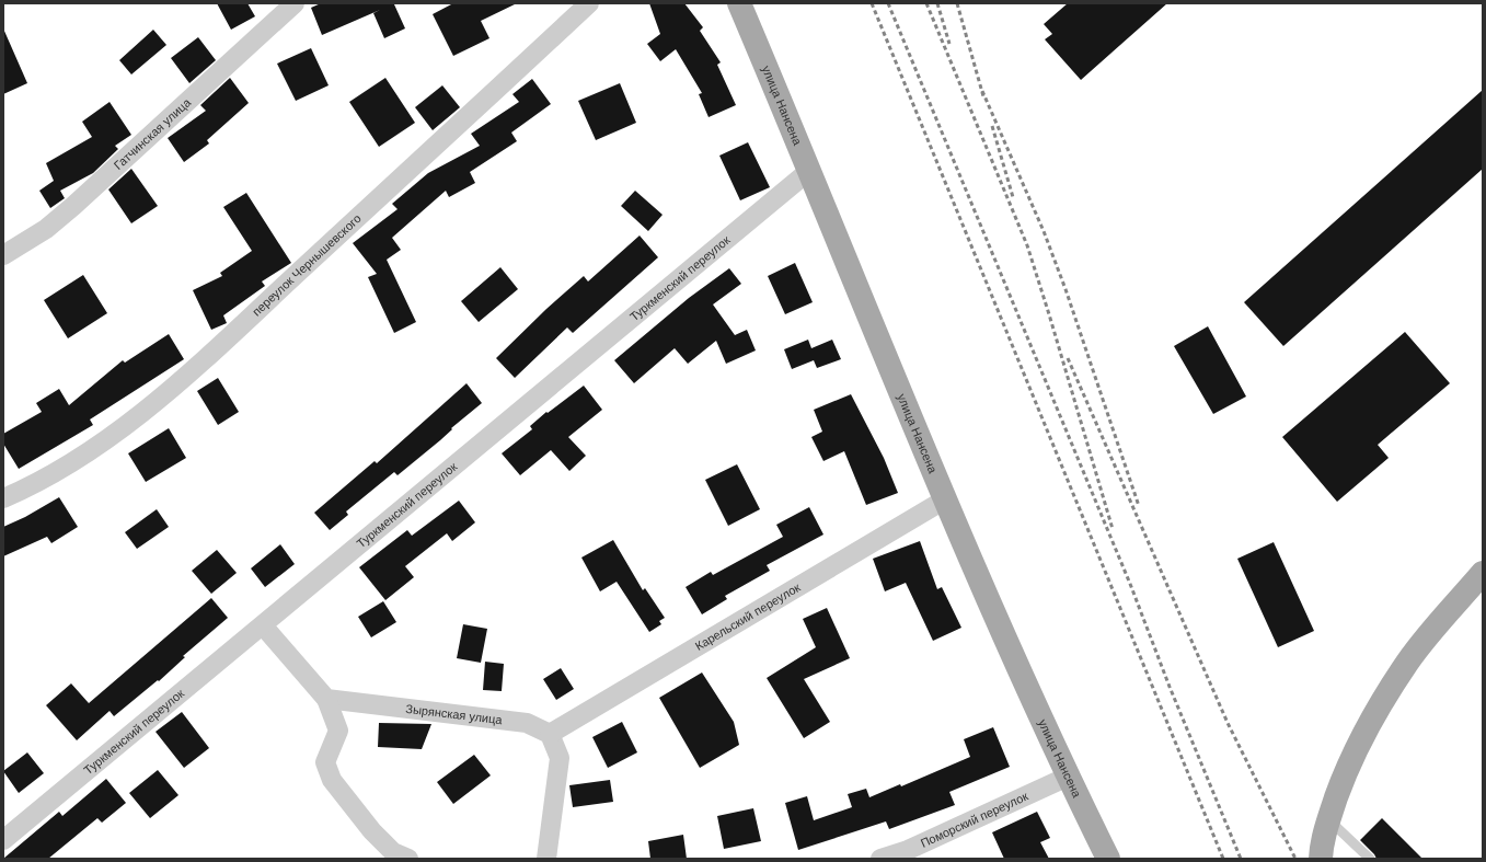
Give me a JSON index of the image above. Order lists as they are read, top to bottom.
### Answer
{
  "streets": {
    "main road": ["улица Нансена"],
    "street": [
      "Гатчинская улица",
      "переулок Чернышевского",
      "Туркменский переулок",
      "Карельский переулок",
      "Зырянская улица",
      "Поморский переулок"
    ]
  },
  "crossings": [
    ["улица Нансена", "Туркменский переулок"],
    ["улица Нансена", "Карельский переулок"],
    ["улица Нансена", "Поморский переулок"],
    ["Карельский переулок", "Зырянская улица"]
  ]
}
